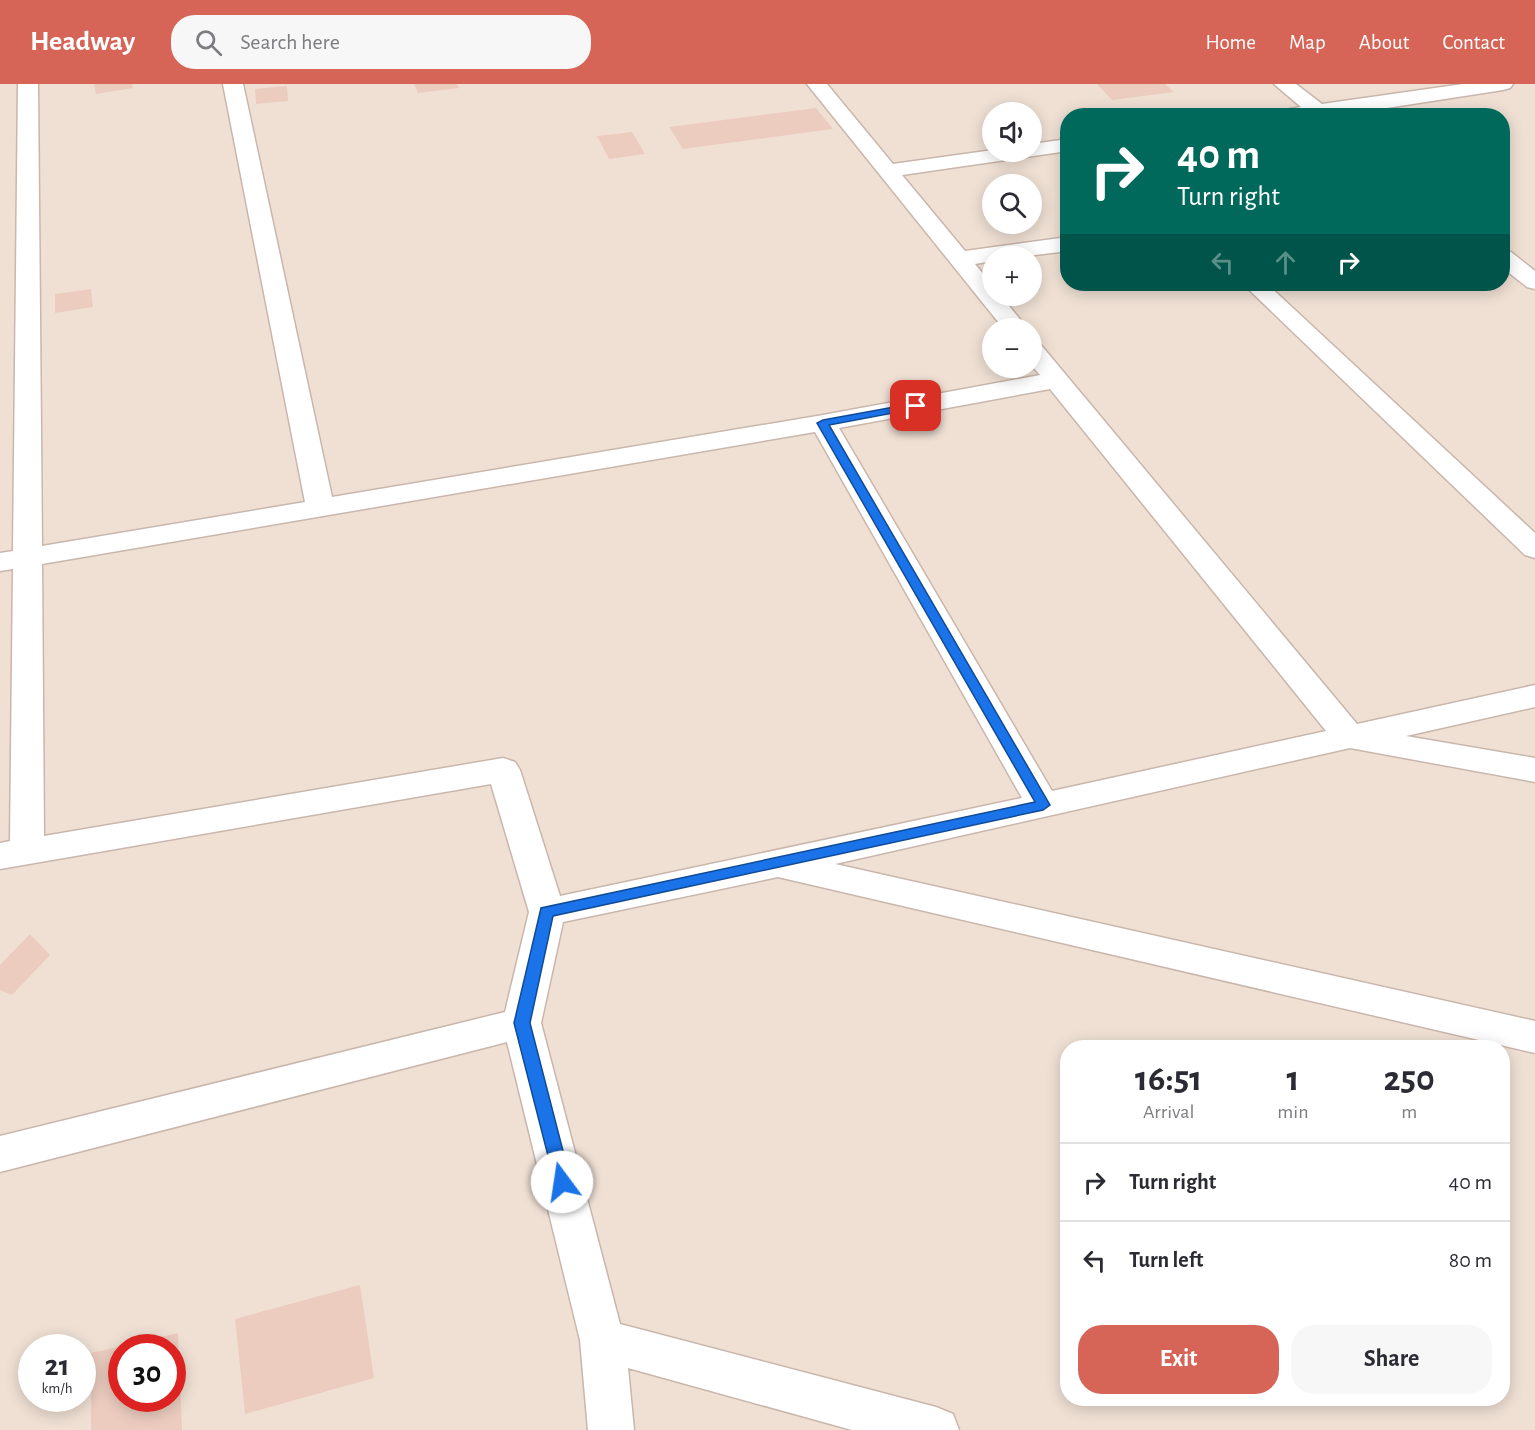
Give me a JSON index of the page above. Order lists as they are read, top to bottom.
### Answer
{
  "page": {
    "header": "Headway",
    "search": "Search here",
    "nav": [
      "Home",
      "Map",
      "About",
      "Contact"
    ],
    "map_buttons": ["+", "−"],
    "turn": ["40 m", "Turn right"],
    "eta": [
      "16:51",
      "Arrival",
      "1",
      "min",
      "250",
      "m"
    ],
    "list": [
      {
        "name": "Turn right",
        "value": "40 m"
      },
      {
        "name": "Turn left",
        "value": "80 m"
      }
    ],
    "buttons": ["Exit", "Share"],
    "speed": "21 km/h",
    "limit": "30"
  }
}
